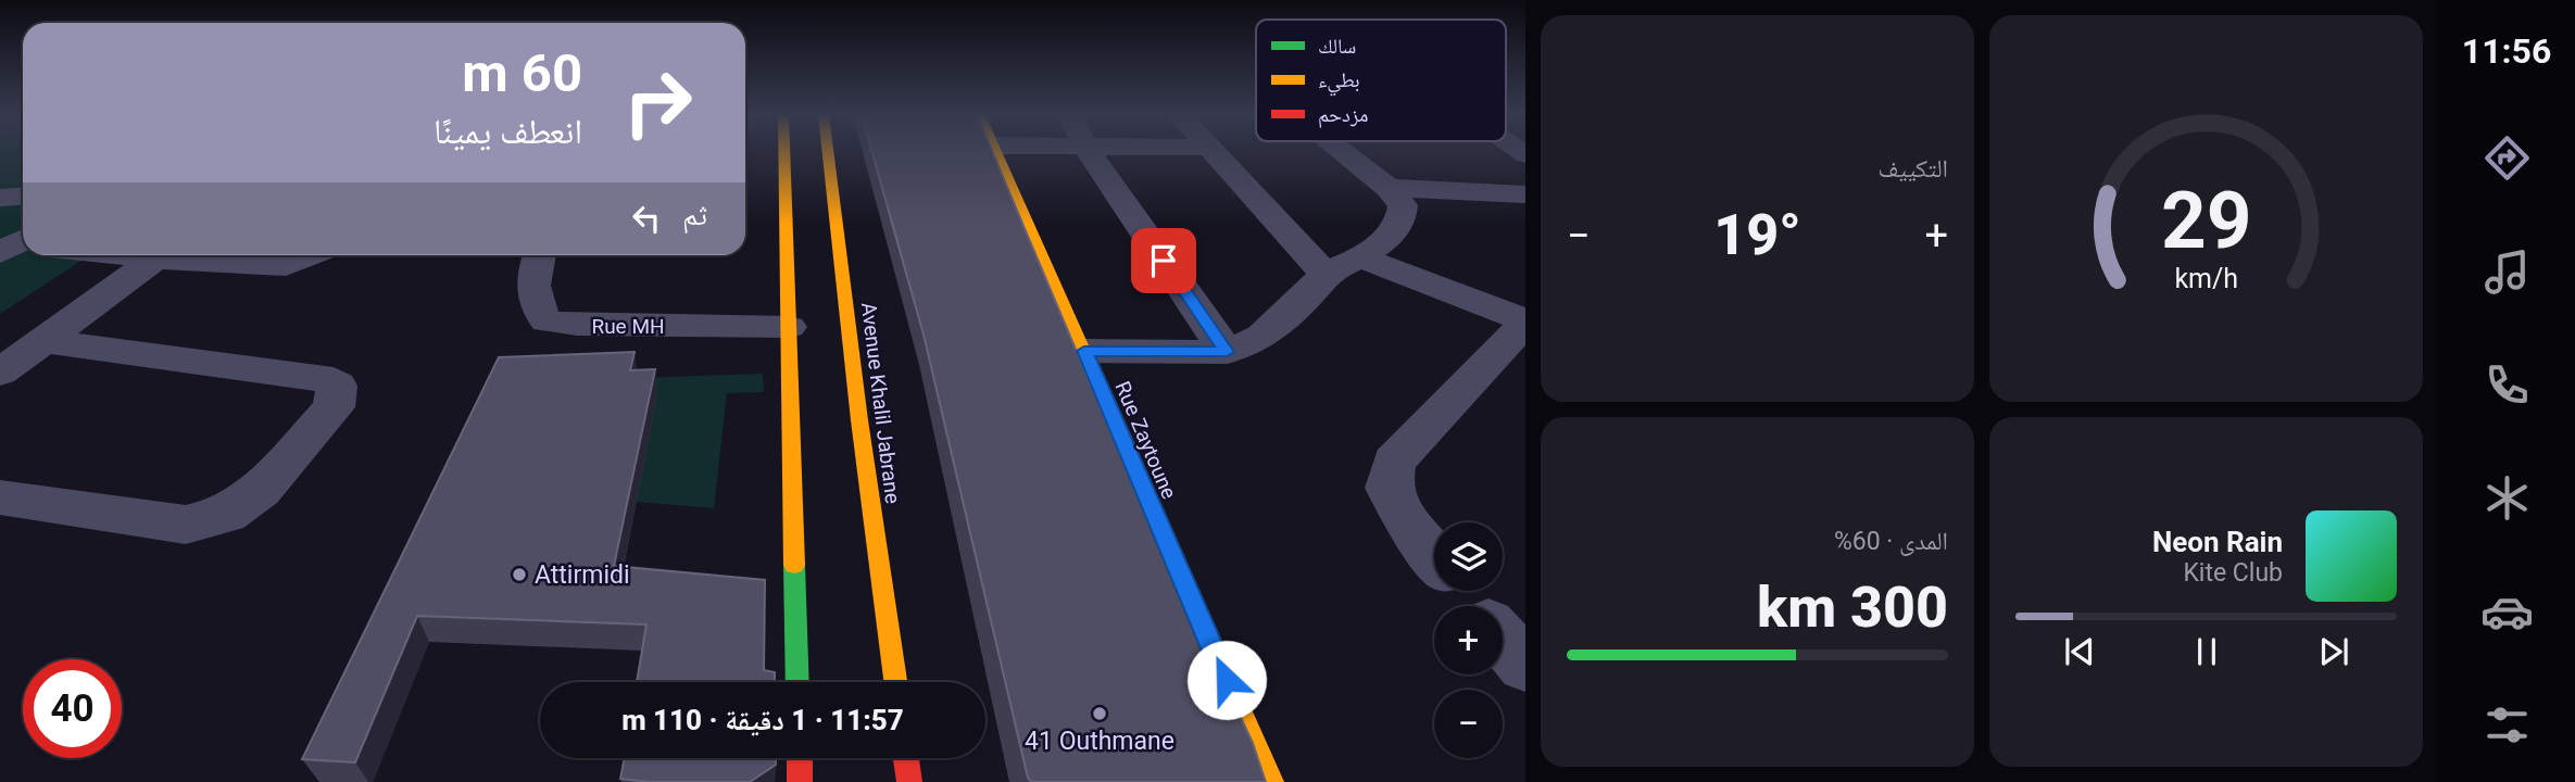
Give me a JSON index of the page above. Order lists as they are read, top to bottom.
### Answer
{
  "streets": {
    "main road": ["Avenue Khalil Jabrane", "Rue Zaytoune"],
    "street": ["Rue MH"]
  },
  "places": ["Attirmidi", "41 Outhmane"],
  "legend": ["سالك", "بطيء", "مزدحم"],
  "page": {
    "tabs": "11:56",
    "tile": [
      "التكييف",
      ["المدى · 60%", "300 km"]
    ],
    "turn": ["60 m", "انعطف يمينًا"],
    "then": "ثم",
    "heat": ["−", "19°", "+"],
    "song": ["Neon Rain", "Kite Club"],
    "map_buttons": ["+", "−"],
    "limit": "40",
    "trip": "11:57 · 1 دقيقة · 110 m",
    "gauge": ["29", "km/h"]
  }
}
